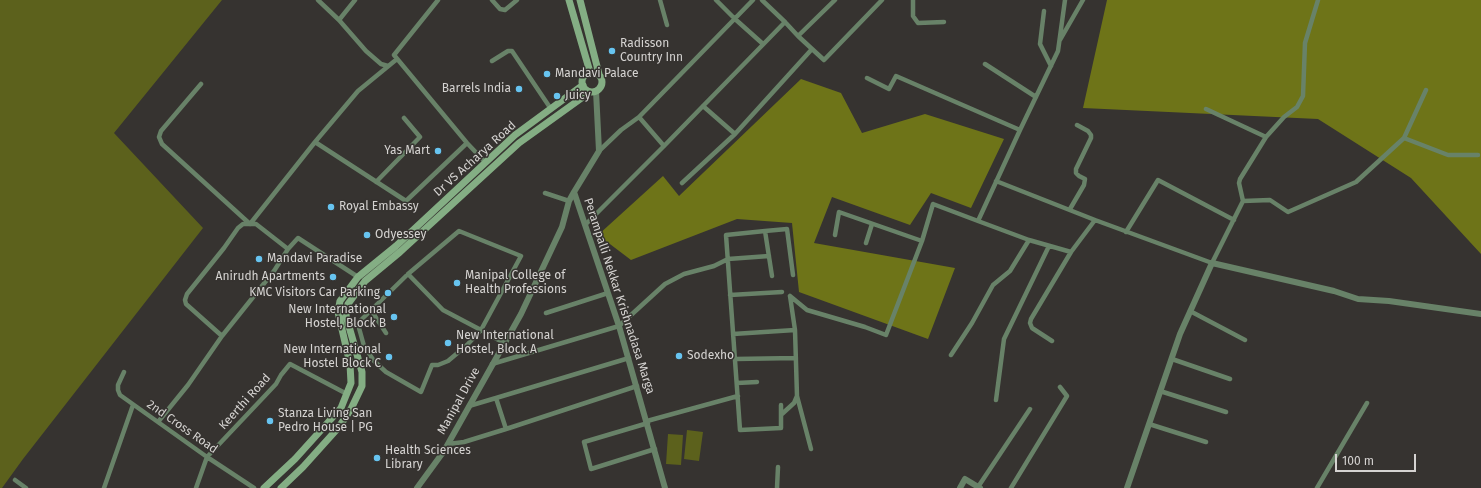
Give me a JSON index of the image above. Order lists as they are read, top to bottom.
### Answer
{
  "streets": {
    "main road": ["Dr VS Acharya Road"],
    "street": [
      "Perampalli Nekkar Krishnadasa Marga",
      "Manipal Drive",
      "Keerthi Road",
      "2nd Cross Road"
    ]
  },
  "crossings": [
    ["Dr VS Acharya Road", "Keerthi Road"],
    ["Perampalli Nekkar Krishnadasa Marga", "Manipal Drive"],
    ["Keerthi Road", "2nd Cross Road"]
  ],
  "places": [
    "Radisson Country Inn",
    "Mandavi Palace",
    "Barrels India",
    "Juicy",
    "Yas Mart",
    "Royal Embassy",
    "Odyessey",
    "Mandavi Paradise",
    "Anirudh Apartments",
    "Manipal College of Health Professions",
    "KMC Visitors Car Parking",
    "New International Hostel, Block B",
    "New International Hostel, Block A",
    "Sodexho",
    "New International Hostel Block C",
    "Stanza Living San Pedro House | PG",
    "Health Sciences Library"
  ],
  "scale_bar": "100 m"
}
